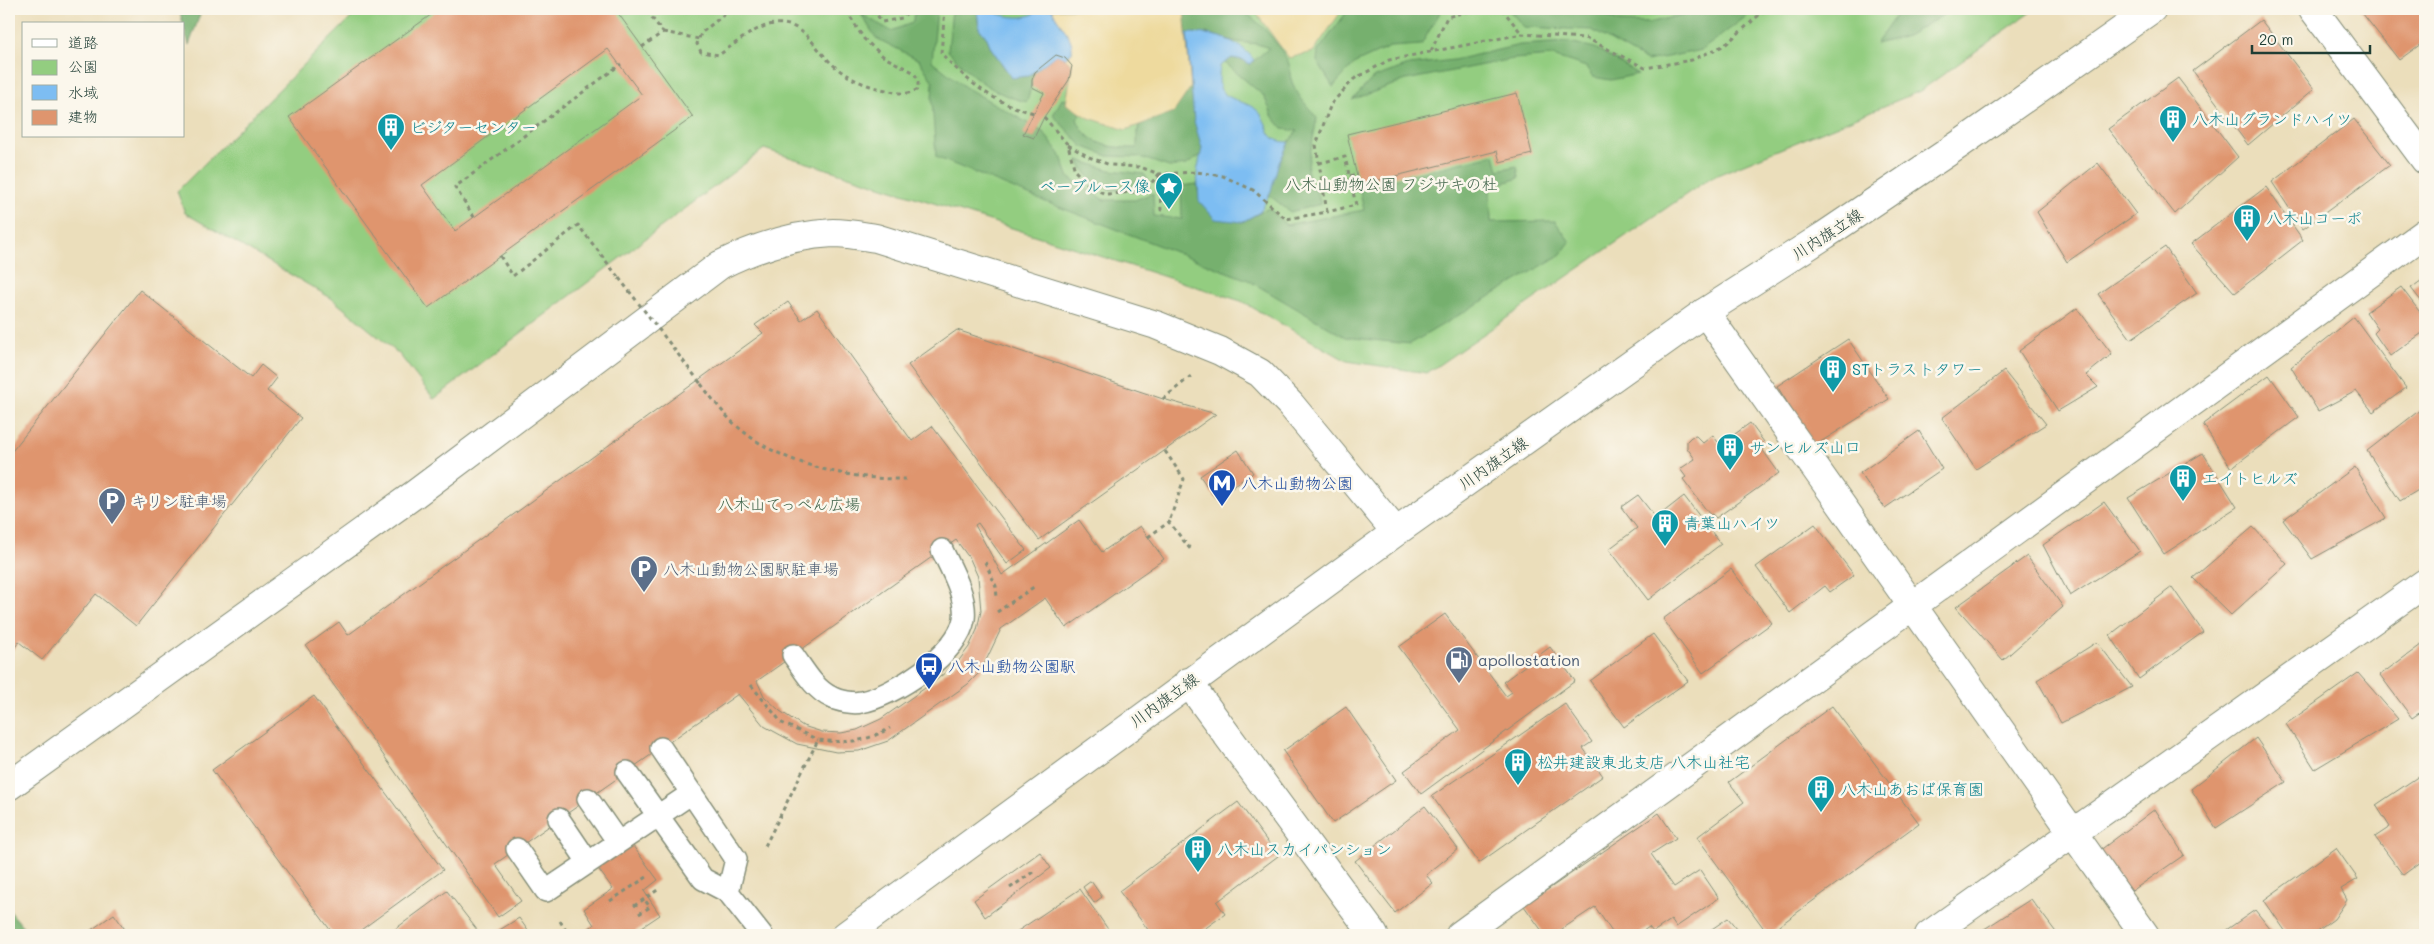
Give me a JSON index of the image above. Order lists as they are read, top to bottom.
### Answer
{
  "streets": {
    "street": ["川内旗立線"]
  },
  "parks": ["八木山動物公園 フジサキの杜", "八木山てっぺん広場"],
  "places": {
    "building": [
      "八木山グランドハイツ",
      "ビジターセンター",
      "八木山コーポ",
      "STトラストタワー",
      "サンヒルズ山口",
      "エイトヒルズ",
      "青葉山ハイツ",
      "松井建設東北支店 八木山社宅",
      "八木山あおば保育園",
      "八木山スカイパンション"
    ],
    "place": ["ベーブルース像"],
    "metro station": ["八木山動物公園"],
    "parking": ["キリン駐車場", "八木山動物公園駅駐車場"],
    "fuel station": ["apollostation"],
    "bus stop": ["八木山動物公園駅"]
  },
  "legend": [
    "道路",
    "公園",
    "水域",
    "建物"
  ],
  "scale_bar": "20 m"
}
